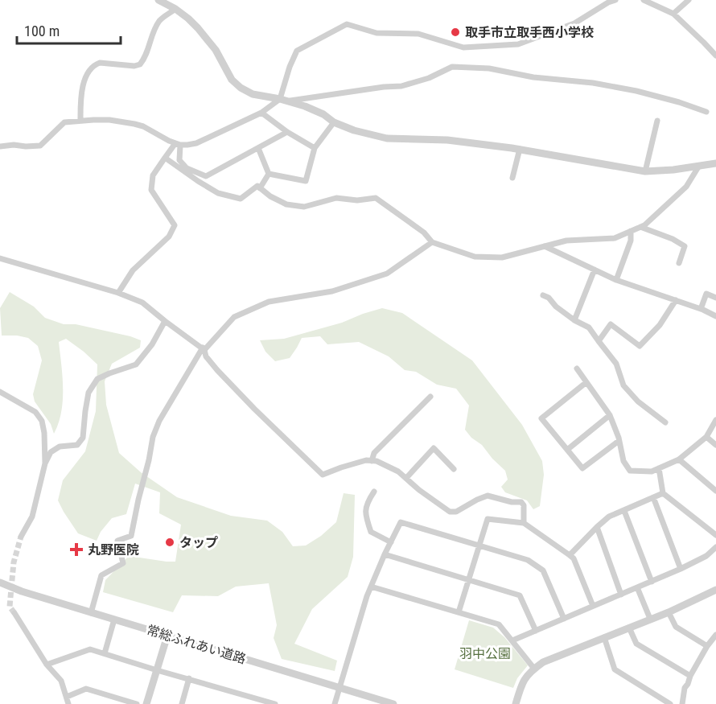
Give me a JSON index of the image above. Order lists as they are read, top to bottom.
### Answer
{
  "streets": {
    "street": ["常総ふれあい道路"]
  },
  "parks": ["羽中公園"],
  "places": {
    "other": ["取手市立取手西小学校", "タップ"],
    "health": ["丸野医院"]
  },
  "scale_bar": "100 m"
}
